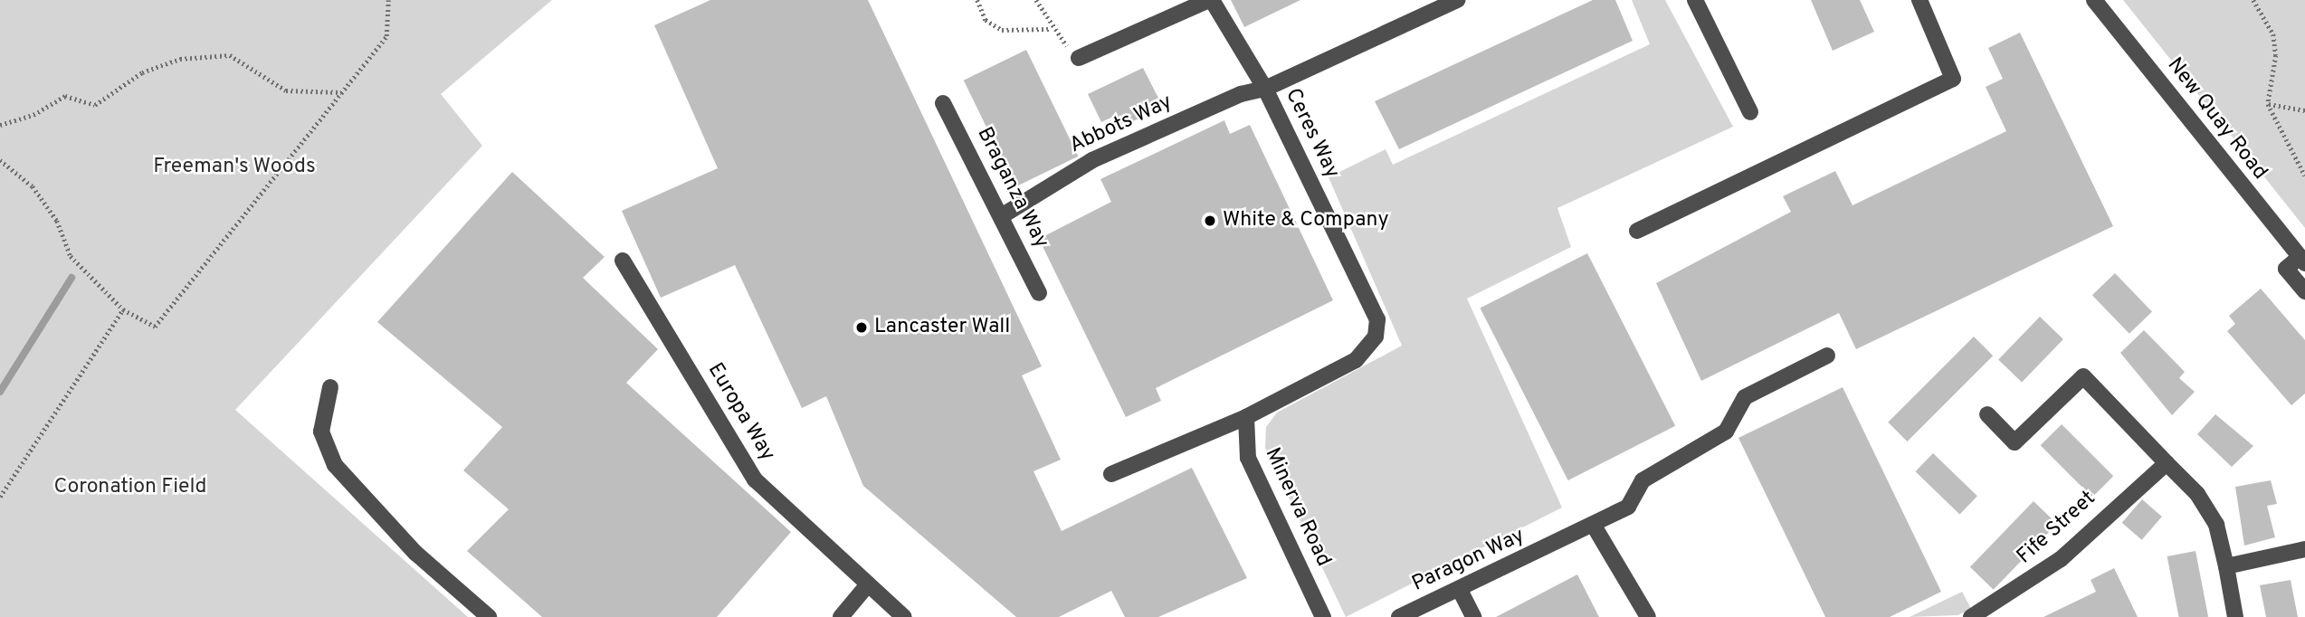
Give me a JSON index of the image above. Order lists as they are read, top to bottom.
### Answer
{
  "streets": {
    "street": [
      "New Quay Road",
      "Abbots Way",
      "Ceres Way",
      "Braganza Way",
      "Europa Way",
      "Minerva Road",
      "Fife Street",
      "Paragon Way"
    ]
  },
  "crossings": [
    ["Abbots Way", "Ceres Way"],
    ["Abbots Way", "Braganza Way"],
    ["Ceres Way", "Minerva Road"]
  ],
  "parks": ["Freeman's Woods", "Coronation Field"],
  "places": ["White & Company", "Lancaster Wall"]
}
